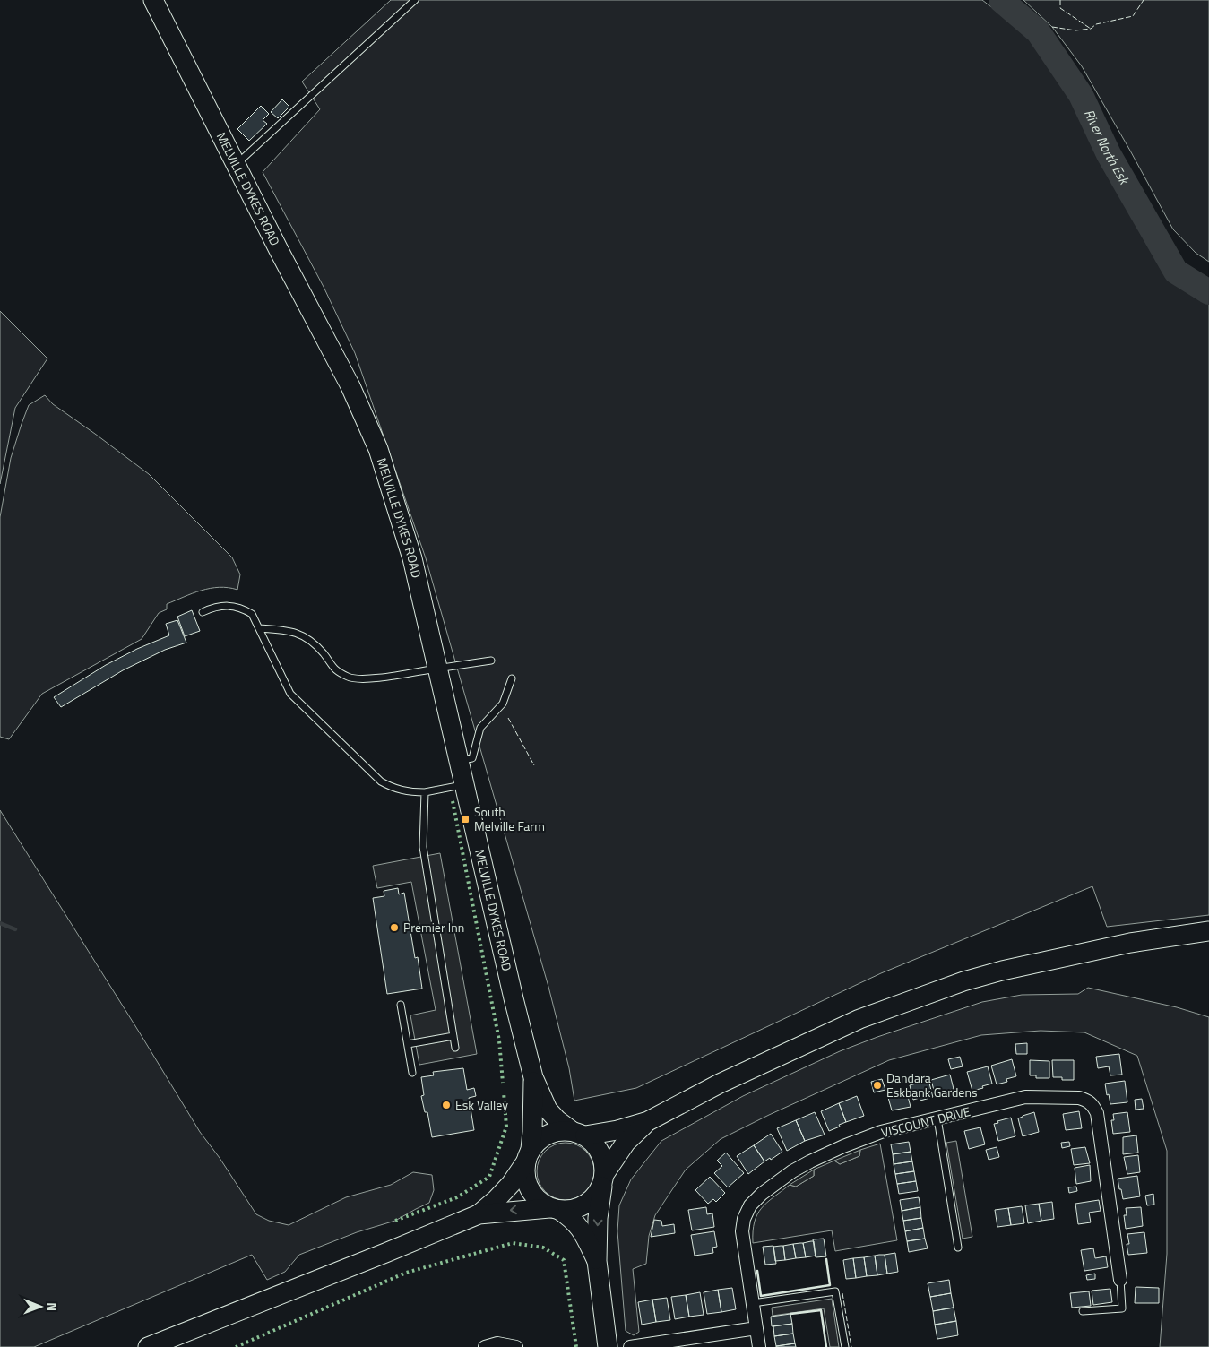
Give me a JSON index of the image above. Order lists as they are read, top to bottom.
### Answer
{
  "streets": {
    "main road": ["MELVILLE DYKES ROAD"],
    "street": ["VISCOUNT DRIVE"]
  },
  "water": ["River North Esk"],
  "places": {
    "transit": ["South Melville Farm"],
    "other": ["Premier Inn", "Dandara Eskbank Gardens", "Esk Valley"]
  },
  "north": "right"
}
